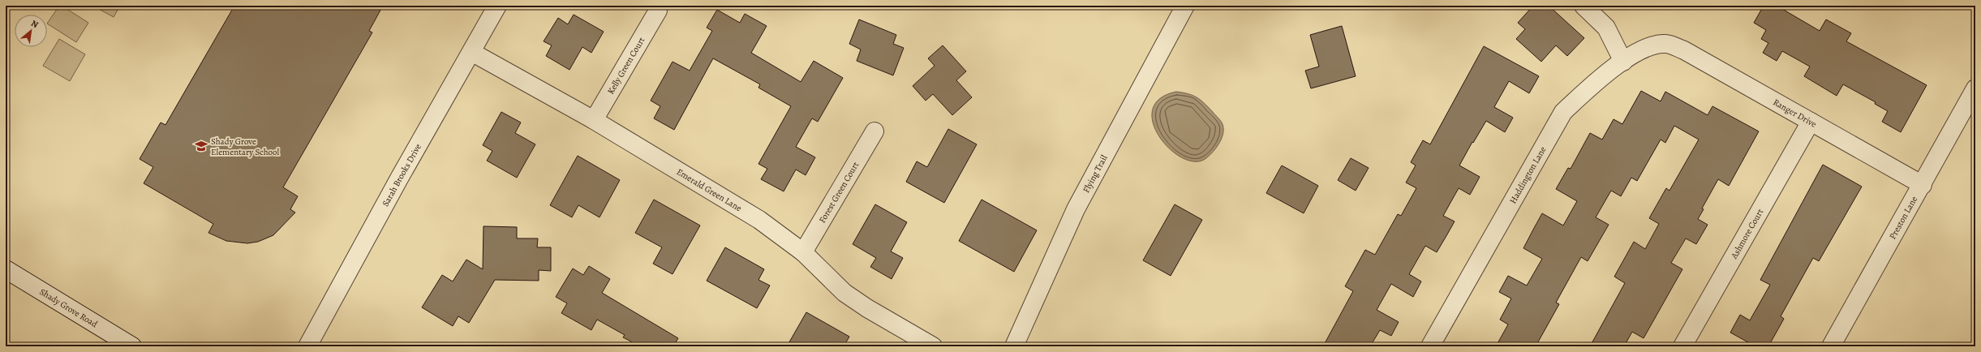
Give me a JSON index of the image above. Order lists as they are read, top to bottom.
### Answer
{
  "streets": {
    "street": [
      "Kelly Green Court",
      "Ranger Drive",
      "Flying Trail",
      "Haddington Lane",
      "Sarah Brooks Drive",
      "Emerald Green Lane",
      "Forest Green Court",
      "Preston Lane",
      "Ashmore Court",
      "Shady Grove Road"
    ]
  },
  "crossings": [
    ["Kelly Green Court", "Emerald Green Lane"],
    ["Ranger Drive", "Haddington Lane"],
    ["Ranger Drive", "Preston Lane"],
    ["Ranger Drive", "Ashmore Court"],
    ["Sarah Brooks Drive", "Emerald Green Lane"],
    ["Emerald Green Lane", "Forest Green Court"]
  ],
  "places": {
    "school or university": ["Shady Grove Elementary School"]
  },
  "north": "top right"
}
